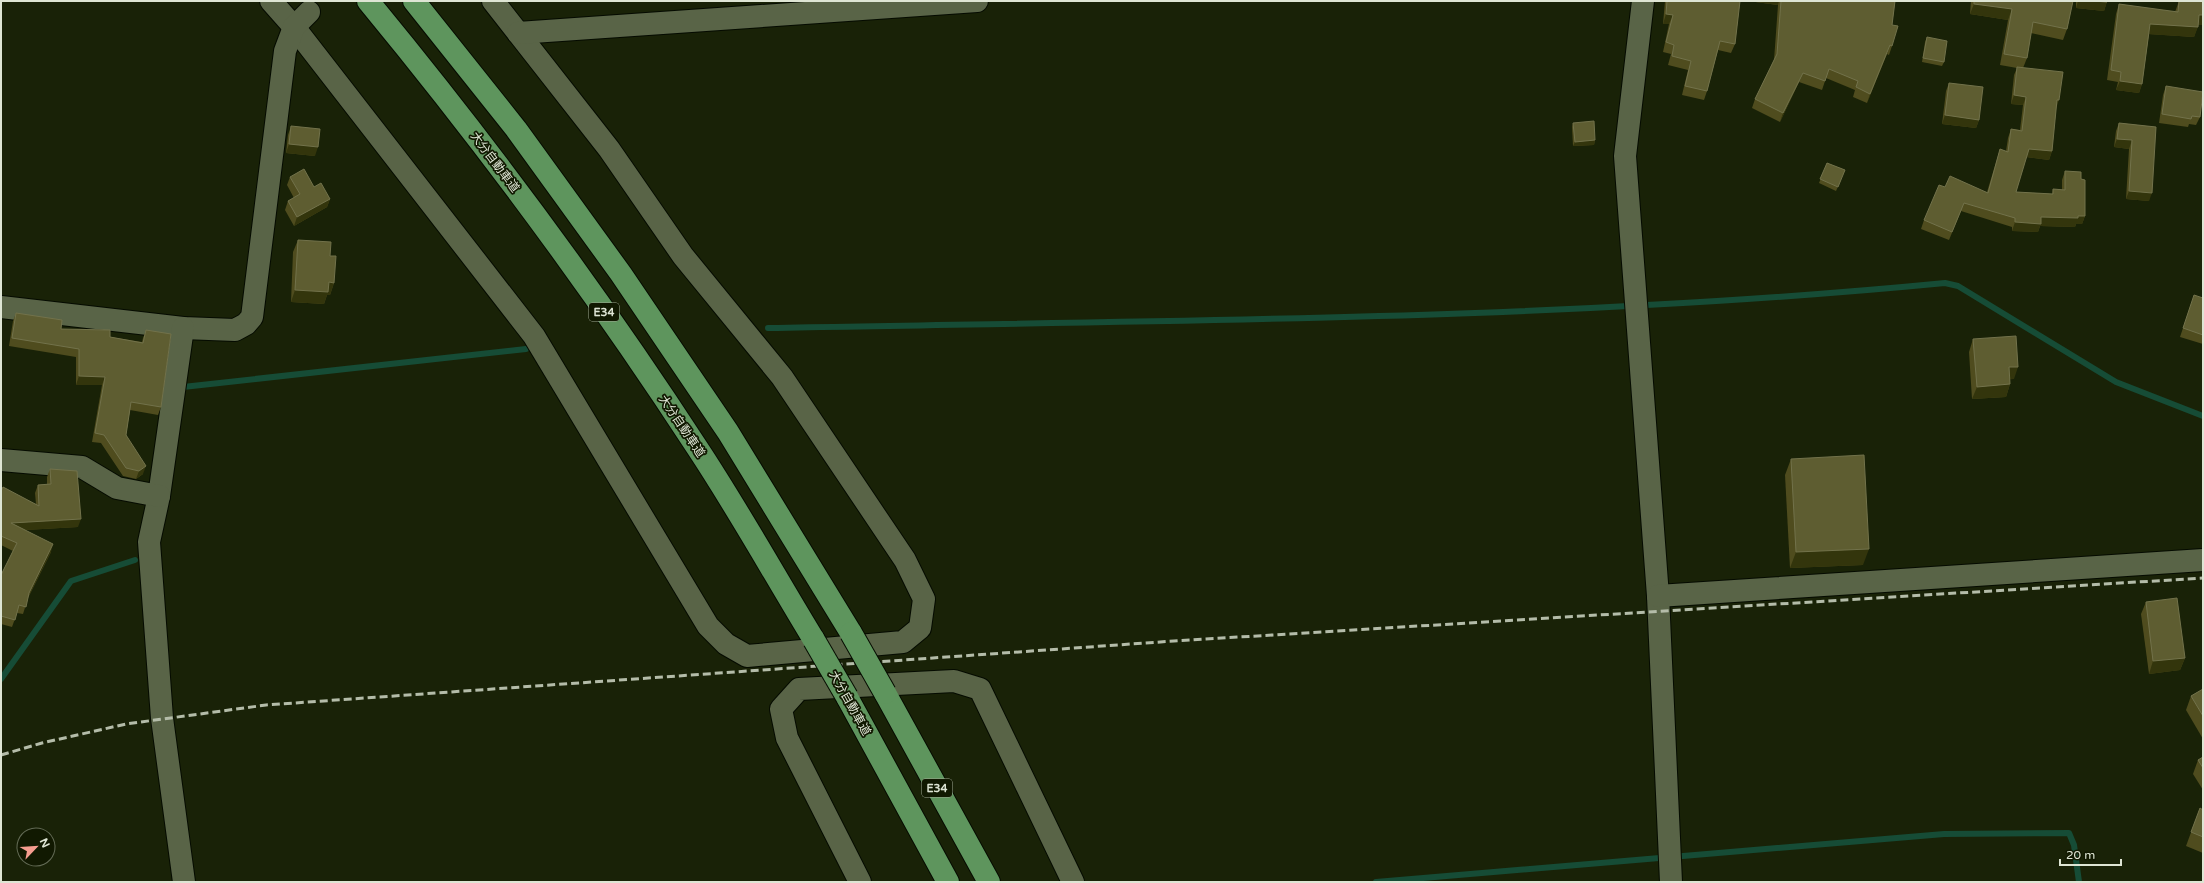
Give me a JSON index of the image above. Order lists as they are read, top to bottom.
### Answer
{
  "streets": {
    "highway": ["大分自動車道", "E34"]
  },
  "scale_bar": "20 m",
  "north": "top right"
}
